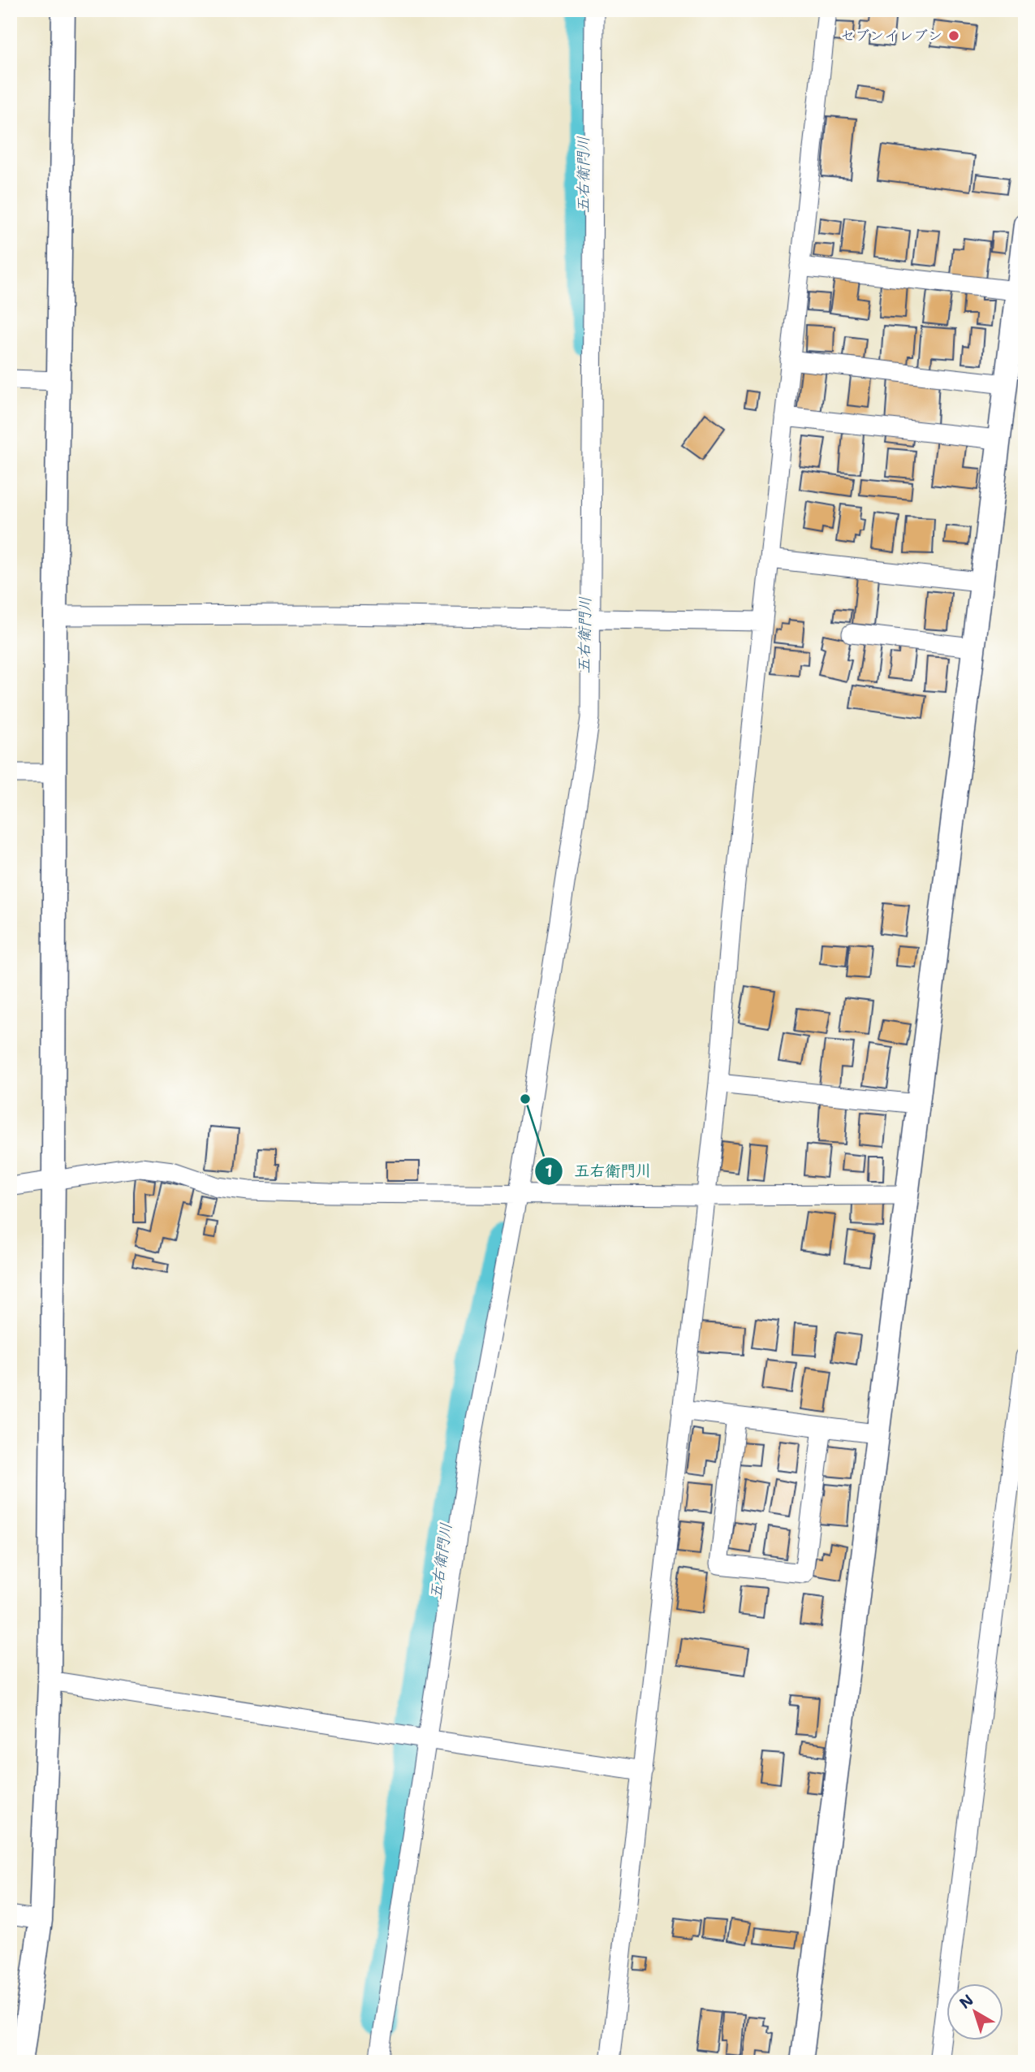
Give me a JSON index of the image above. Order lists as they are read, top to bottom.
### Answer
{
  "water": ["五右衛門川"],
  "places": ["セブンイレブン", "五右衛門川"],
  "north": "top left"
}
